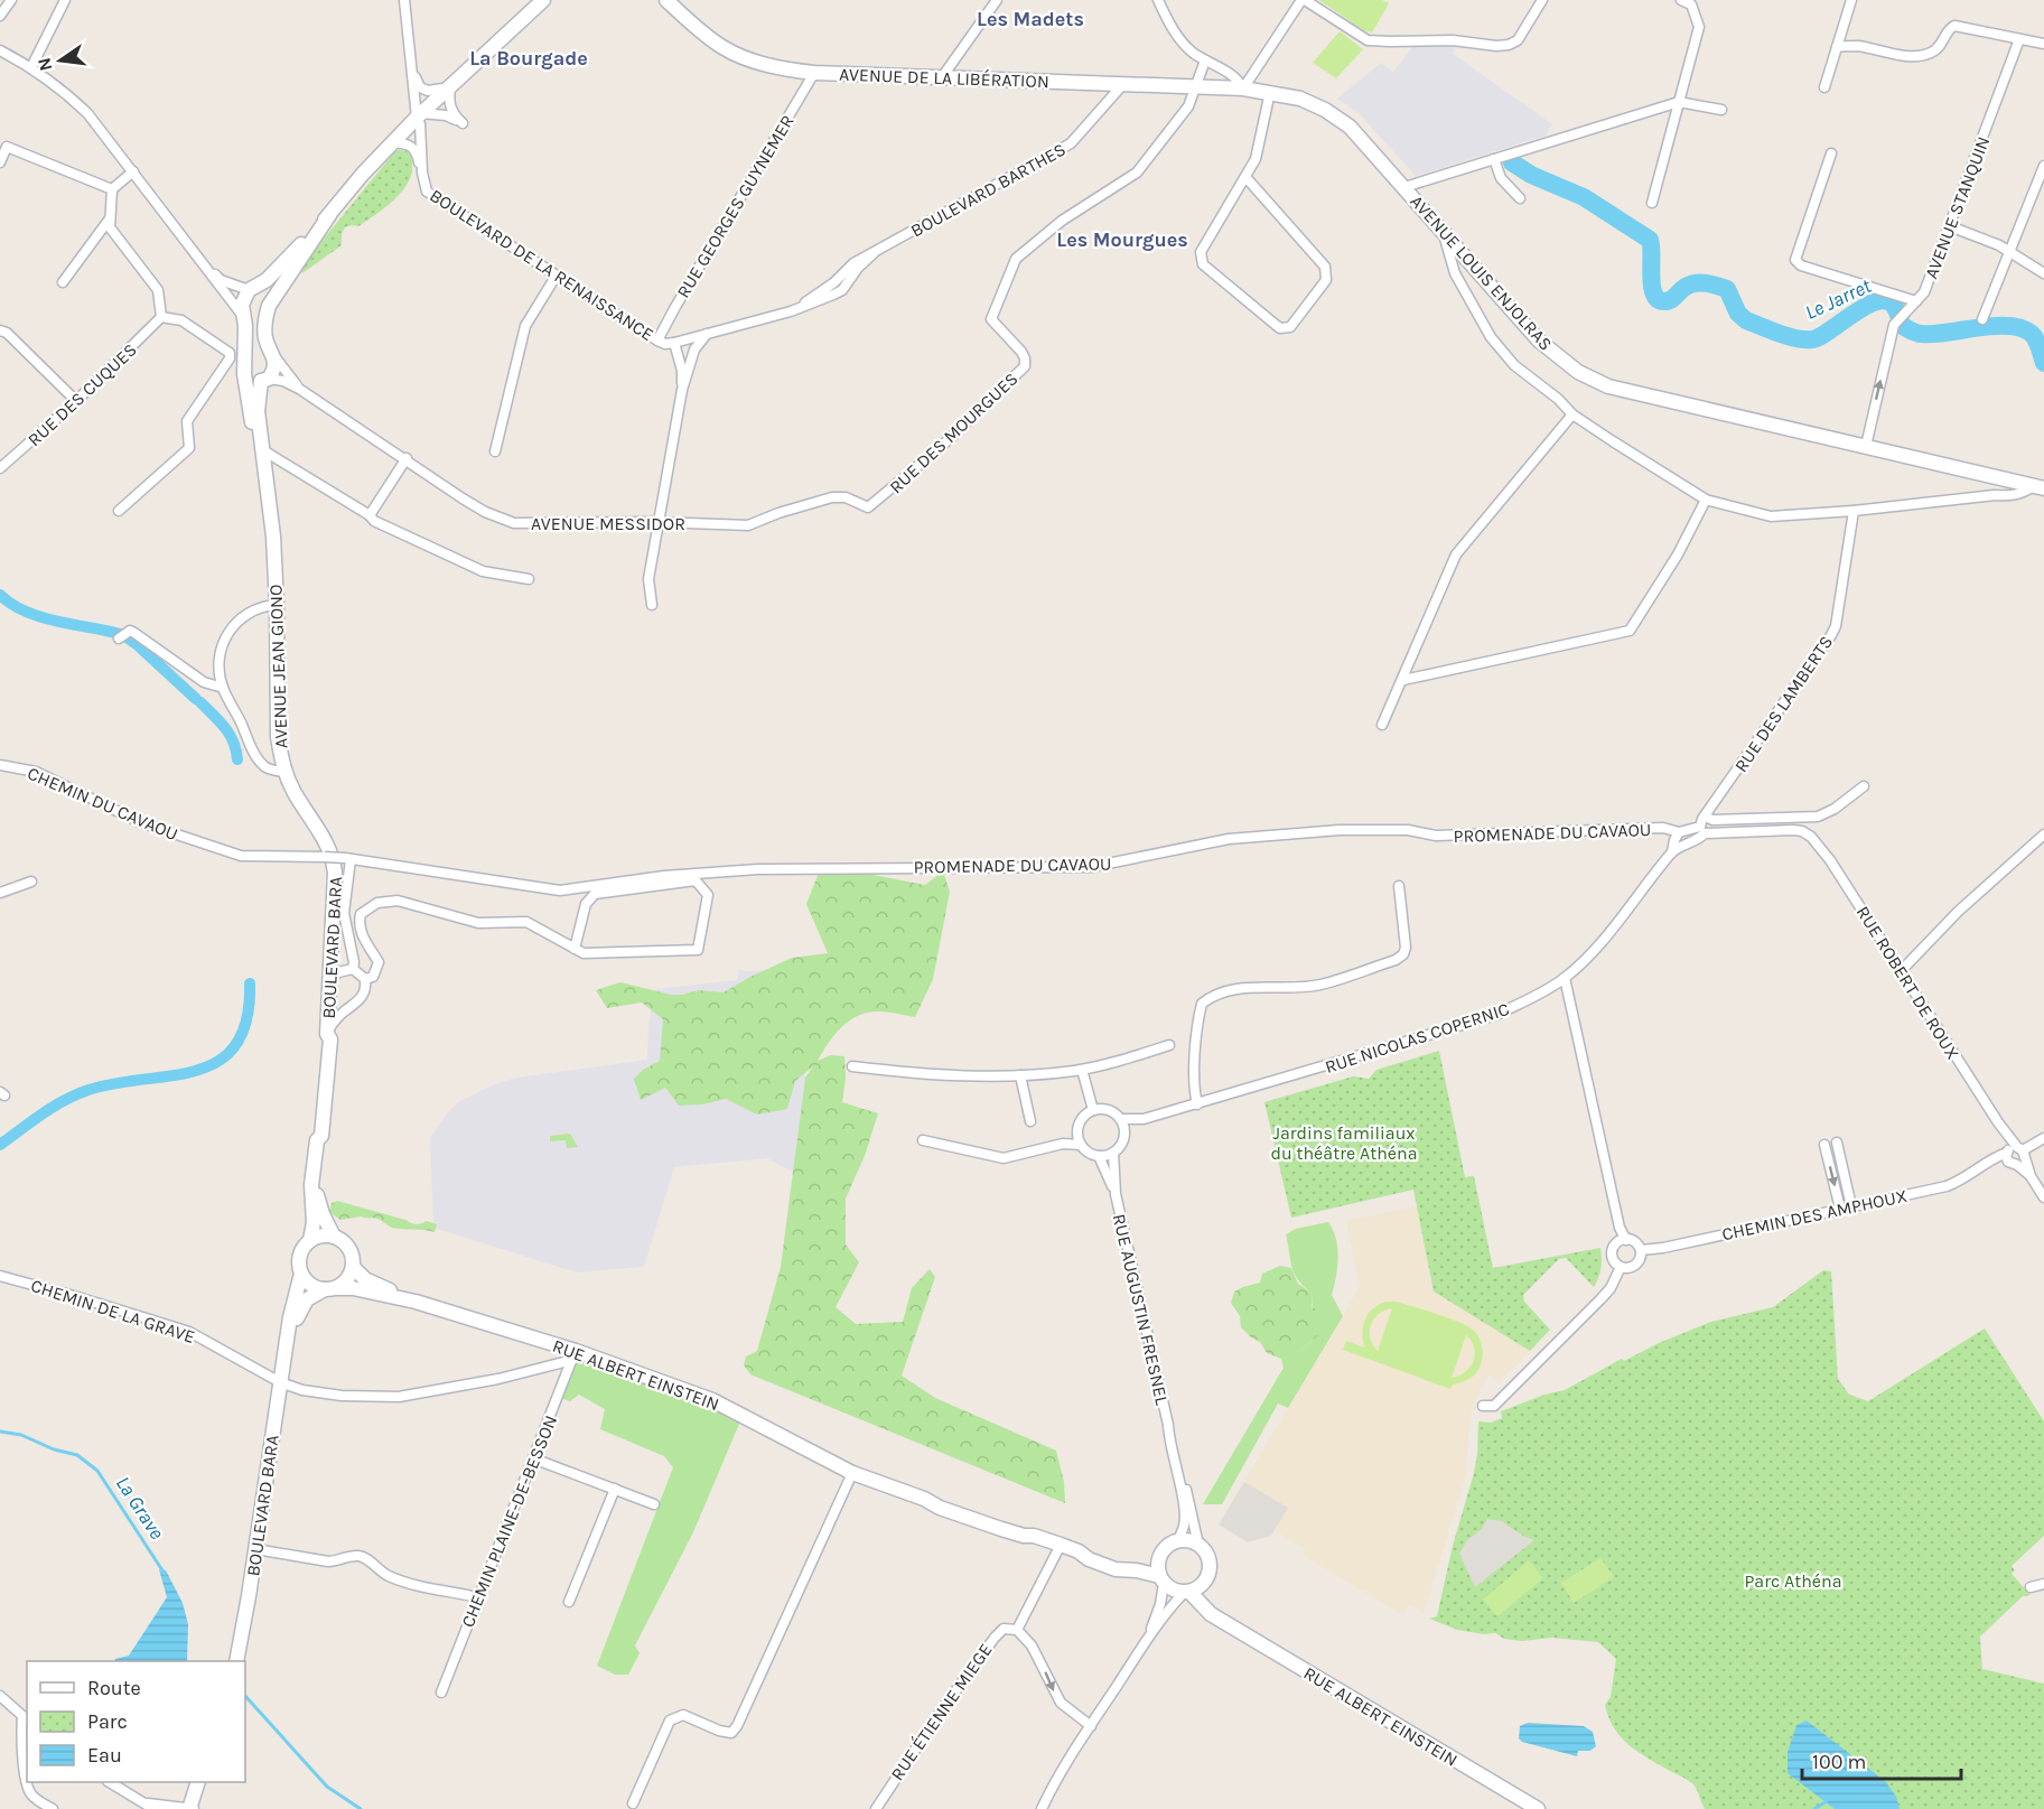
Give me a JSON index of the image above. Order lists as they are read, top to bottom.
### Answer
{
  "streets": {
    "street": [
      "AVENUE DE LA LIBÉRATION",
      "BOULEVARD BARTHES",
      "RUE GEORGES GUYNEMER",
      "AVENUE STANQUIN",
      "BOULEVARD DE LA RENAISSANCE",
      "AVENUE LOUIS ENJOLRAS",
      "RUE DES CUQUES",
      "RUE DES MOURGUES",
      "AVENUE MESSIDOR",
      "AVENUE JEAN GIONO",
      "RUE DES LAMBERTS",
      "CHEMIN DU CAVAOU",
      "PROMENADE DU CAVAOU",
      "BOULEVARD BARA",
      "RUE ROBERT DE ROUX",
      "RUE NICOLAS COPERNIC",
      "CHEMIN DES AMPHOUX",
      "RUE AUGUSTIN FRESNEL",
      "CHEMIN DE LA GRAVE",
      "RUE ALBERT EINSTEIN",
      "CHEMIN PLAINE-DE-BESSON",
      "RUE ÉTIENNE MIEGE"
    ]
  },
  "crossings": [
    ["AVENUE DE LA LIBÉRATION", "BOULEVARD BARTHES"],
    ["AVENUE DE LA LIBÉRATION", "RUE GEORGES GUYNEMER"],
    ["AVENUE DE LA LIBÉRATION", "AVENUE LOUIS ENJOLRAS"],
    ["AVENUE DE LA LIBÉRATION", "RUE DES MOURGUES"],
    ["BOULEVARD BARTHES", "BOULEVARD DE LA RENAISSANCE"],
    ["RUE GEORGES GUYNEMER", "BOULEVARD DE LA RENAISSANCE"],
    ["AVENUE STANQUIN", "AVENUE LOUIS ENJOLRAS"],
    ["RUE DES MOURGUES", "AVENUE MESSIDOR"],
    ["AVENUE MESSIDOR", "AVENUE JEAN GIONO"],
    ["AVENUE JEAN GIONO", "CHEMIN DU CAVAOU"],
    ["AVENUE JEAN GIONO", "PROMENADE DU CAVAOU"],
    ["AVENUE JEAN GIONO", "BOULEVARD BARA"],
    ["RUE DES LAMBERTS", "RUE ROBERT DE ROUX"],
    ["CHEMIN DU CAVAOU", "PROMENADE DU CAVAOU"],
    ["CHEMIN DU CAVAOU", "BOULEVARD BARA"],
    ["PROMENADE DU CAVAOU", "BOULEVARD BARA"],
    ["BOULEVARD BARA", "CHEMIN DE LA GRAVE"],
    ["BOULEVARD BARA", "RUE ALBERT EINSTEIN"],
    ["RUE ROBERT DE ROUX", "CHEMIN DES AMPHOUX"],
    ["RUE NICOLAS COPERNIC", "RUE AUGUSTIN FRESNEL"],
    ["RUE AUGUSTIN FRESNEL", "RUE ALBERT EINSTEIN"],
    ["CHEMIN DE LA GRAVE", "RUE ALBERT EINSTEIN"],
    ["CHEMIN DE LA GRAVE", "CHEMIN PLAINE-DE-BESSON"],
    ["RUE ALBERT EINSTEIN", "CHEMIN PLAINE-DE-BESSON"]
  ],
  "districts": ["Les Madets", "La Bourgade", "Les Mourgues"],
  "water": ["Le Jarret", "La Grave"],
  "parks": ["Jardins familiaux du théâtre Athéna", "Parc Athéna"],
  "legend": ["Route", "Parc", "Eau"],
  "scale_bar": "100 m",
  "north": "left"
}
